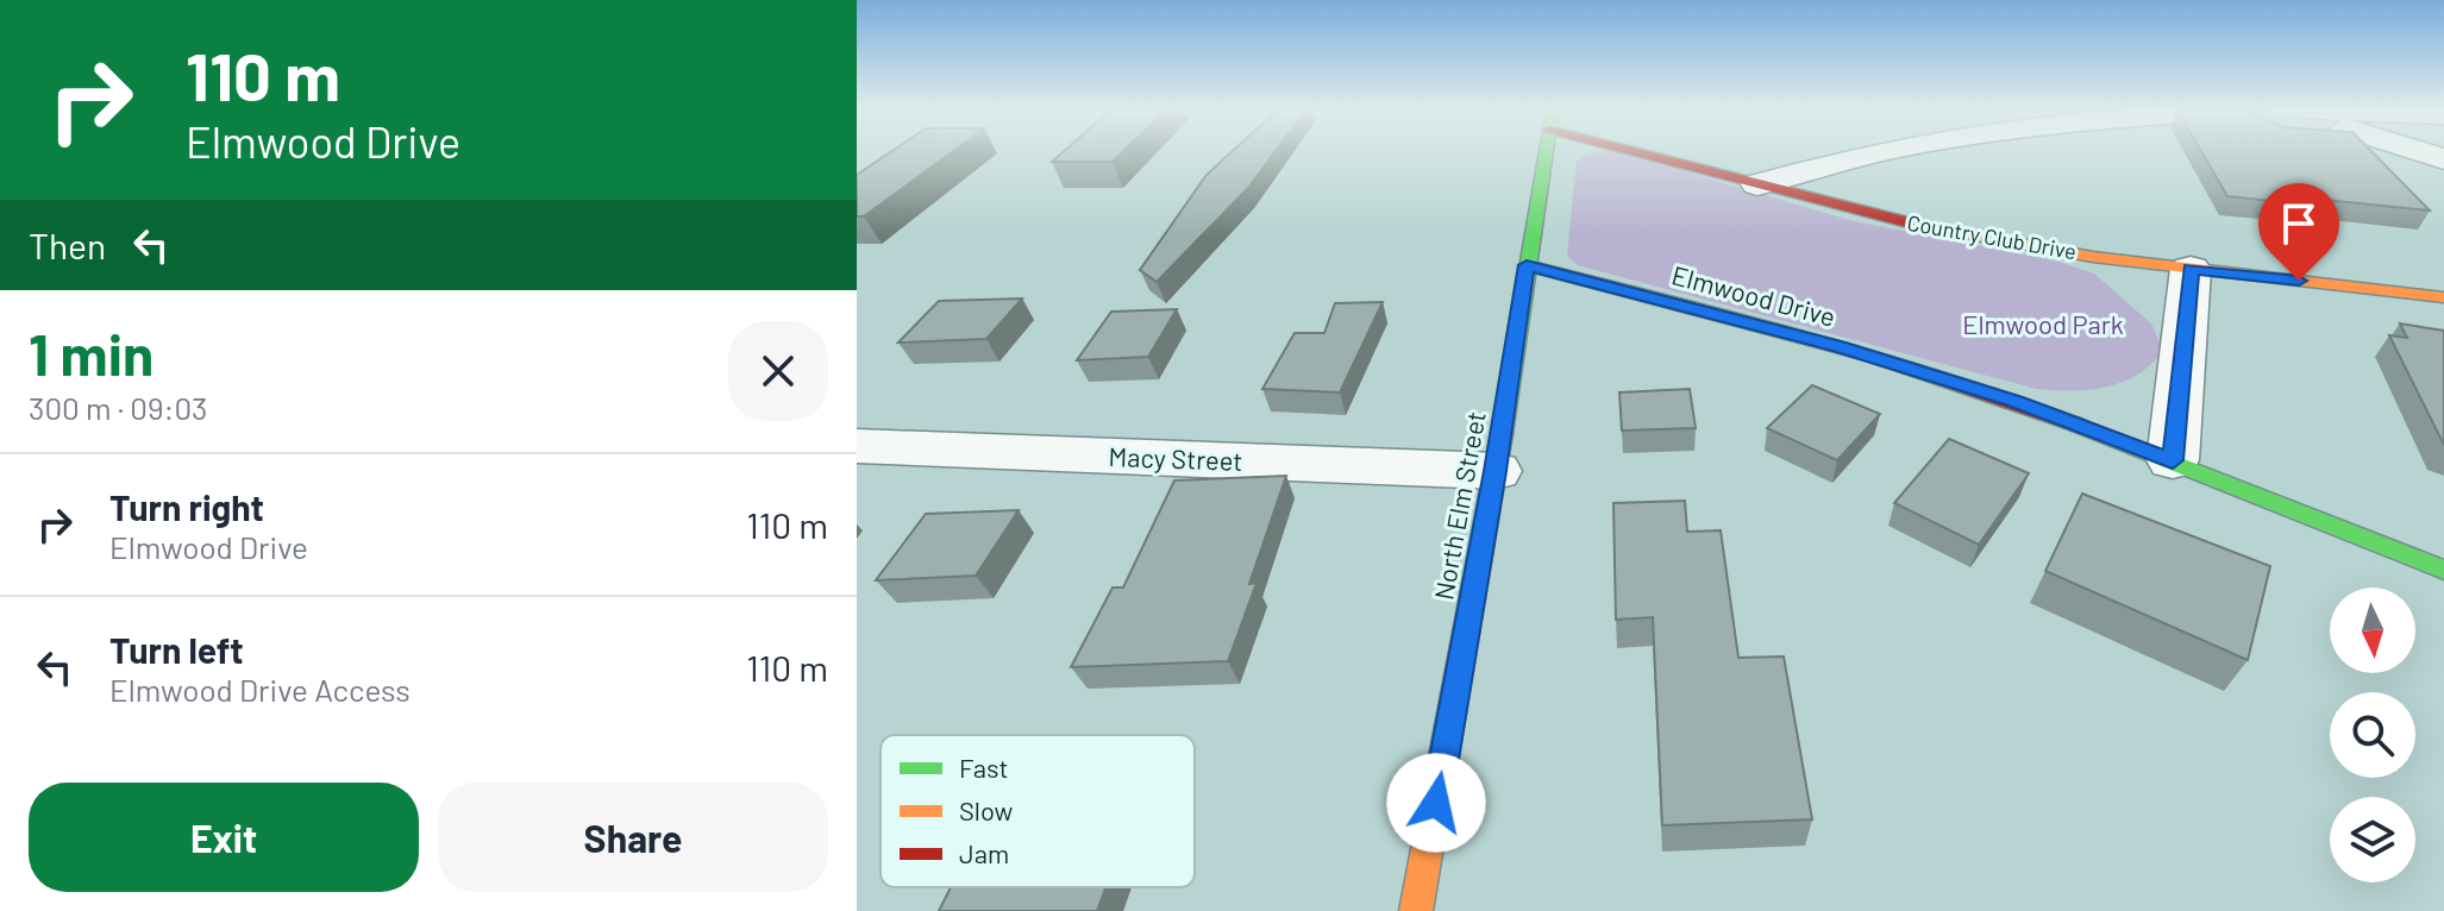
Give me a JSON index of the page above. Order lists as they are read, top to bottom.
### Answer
{
  "streets": {
    "street": [
      "Country Club Drive",
      "Elmwood Drive",
      "Macy Street",
      "North Elm Street"
    ]
  },
  "crossings": [
    ["Elmwood Drive", "North Elm Street"],
    ["Macy Street", "North Elm Street"]
  ],
  "parks": ["Elmwood Park"],
  "legend": ["Fast", "Slow", "Jam"],
  "north": "bottom",
  "page": {
    "turn": ["110 m", "Elmwood Drive"],
    "then": "Then",
    "heading": ["1 min", "300 m · 09:03"],
    "list": [
      {
        "name": "Turn right",
        "note": "Elmwood Drive",
        "value": "110 m"
      },
      {
        "name": "Turn left",
        "note": "Elmwood Drive Access",
        "value": "110 m"
      }
    ],
    "buttons": ["Exit", "Share"]
  }
}
